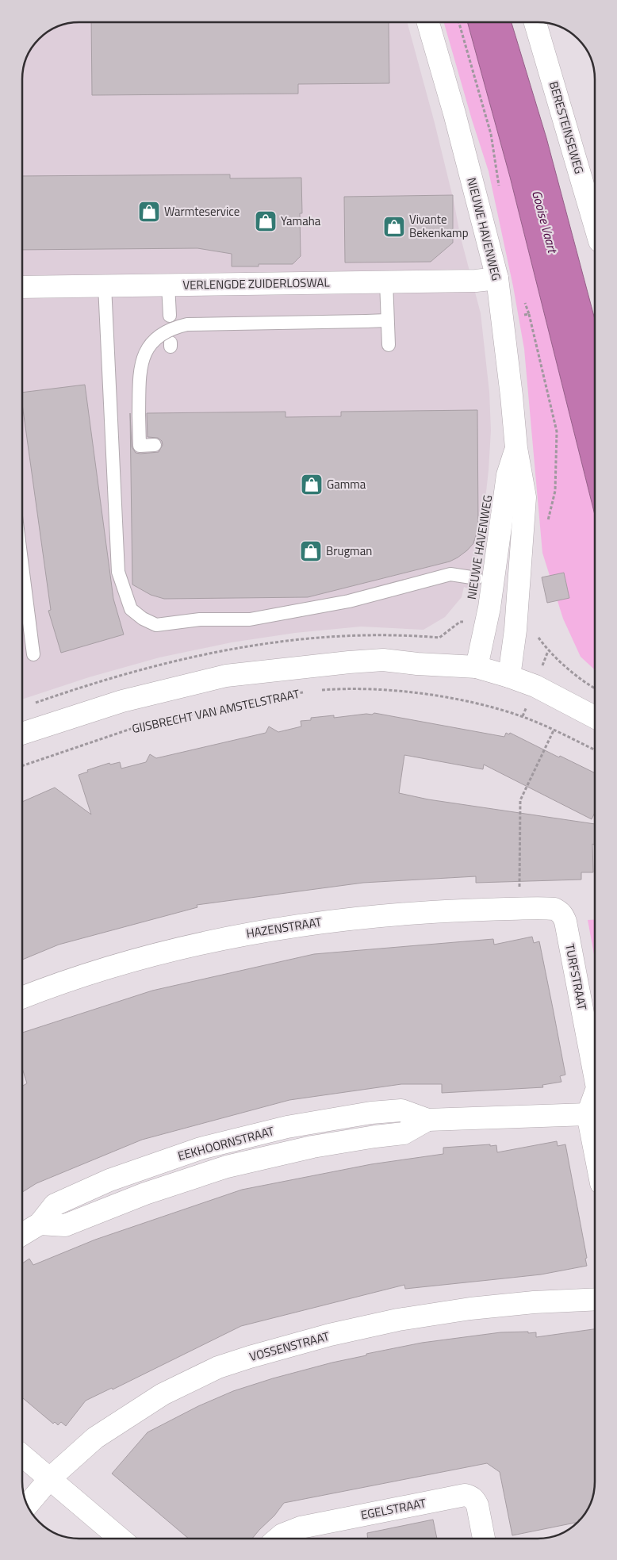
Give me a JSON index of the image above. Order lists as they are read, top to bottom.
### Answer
{
  "streets": {
    "street": [
      "BERESTEINSEWEG",
      "NIEUWE HAVENWEG",
      "VERLENGDE ZUIDERLOSWAL",
      "HAZENSTRAAT",
      "TURFSTRAAT",
      "EEKHOORNSTRAAT",
      "VOSSENSTRAAT",
      "EGELSTRAAT"
    ],
    "path": ["GIJSBRECHT VAN AMSTELSTRAAT"]
  },
  "crossings": [
    ["NIEUWE HAVENWEG", "VERLENGDE ZUIDERLOSWAL"],
    ["HAZENSTRAAT", "TURFSTRAAT"],
    ["TURFSTRAAT", "EEKHOORNSTRAAT"]
  ],
  "water": ["Gooise Vaart"],
  "places": {
    "shop": [
      "Warmteservice",
      "Yamaha",
      "Vivante Bekenkamp",
      "Gamma",
      "Brugman"
    ]
  }
}
